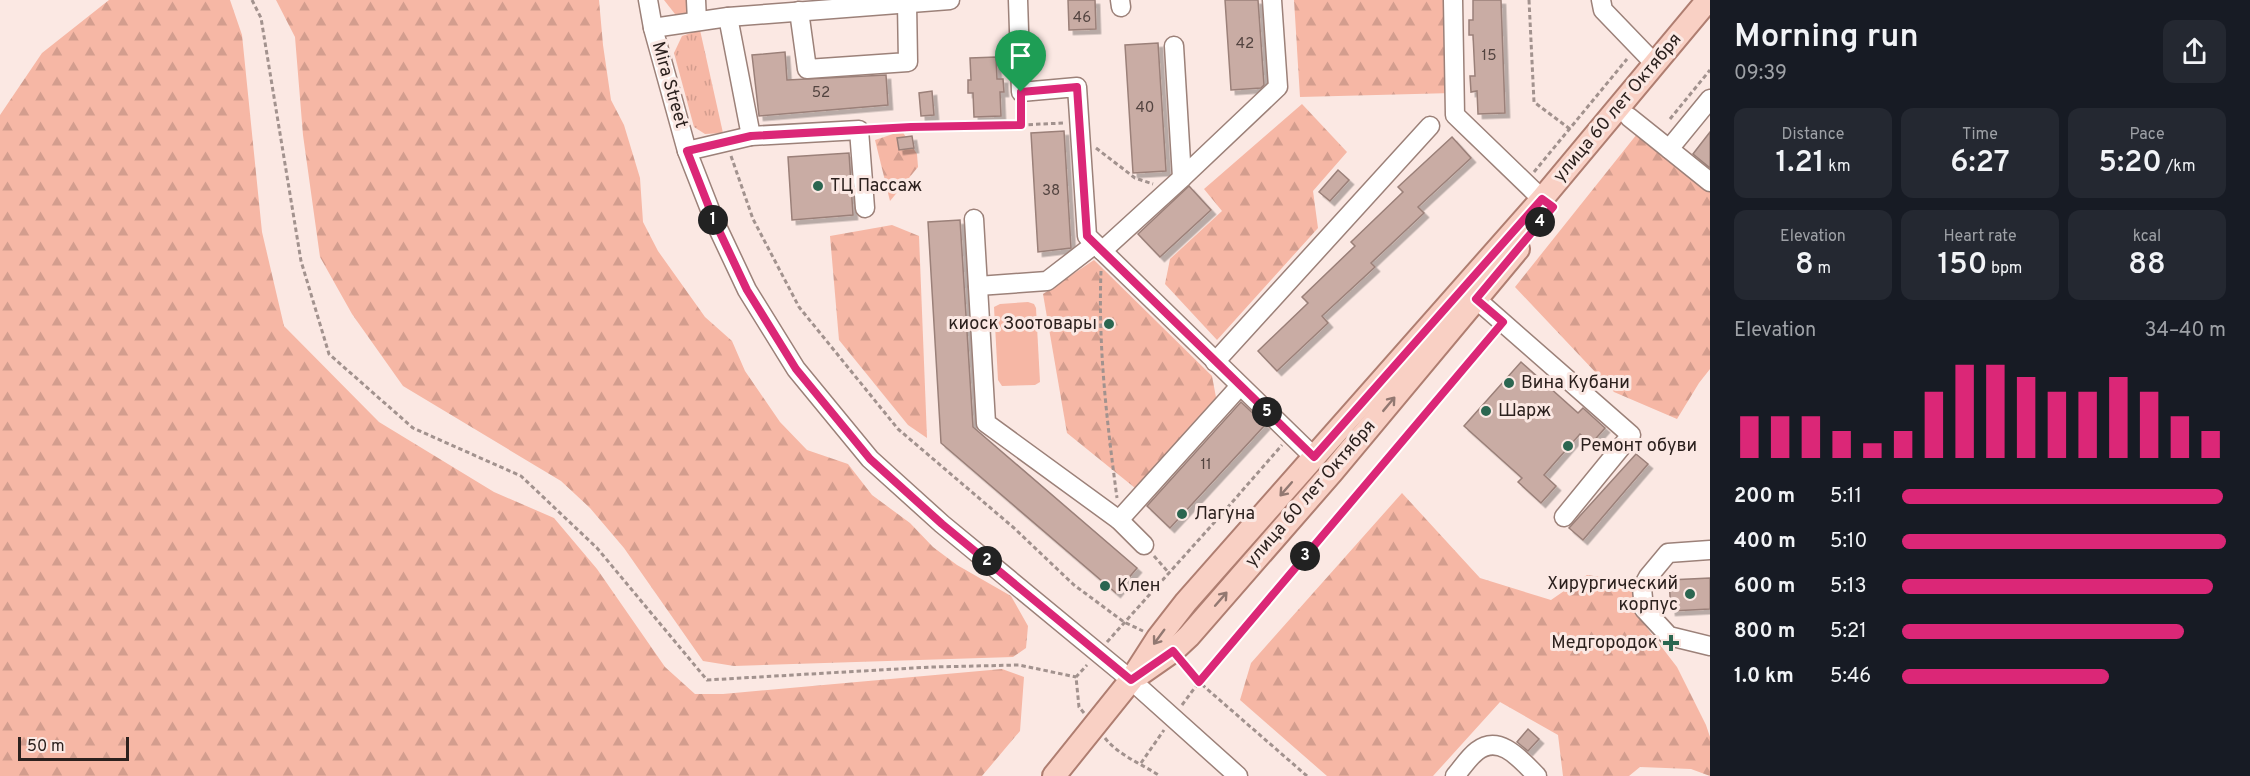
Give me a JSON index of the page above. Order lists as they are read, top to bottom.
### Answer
{
  "streets": {
    "main road": ["улица 60 лет Октября"],
    "street": ["Mira Street"]
  },
  "crossings": [
    ["Mira Street", "улица 60 лет Октября"]
  ],
  "places": {
    "other": [
      "ТЦ Пассаж",
      "киоск Зоотовары",
      "Вина Кубани",
      "Шарж",
      "Ремонт обуви",
      "Лагуна",
      "Клен",
      "Хирургический корпус"
    ],
    "health": ["Медгородок"]
  },
  "house_numbers": [
    "46",
    "42",
    "15",
    "52",
    "40",
    "38",
    "11"
  ],
  "scale_bar": "50 m",
  "page": {
    "heading": ["Morning run", "09:39"],
    "stats": [
      ["Distance", "1.21 km"],
      ["Time", "6:27"],
      ["Pace", "5:20 /km"],
      ["Elevation", "8 m"],
      ["Heart rate", "150 bpm"],
      ["kcal", "88"]
    ],
    "pins": [
      "1",
      "4",
      "5",
      "3",
      "2"
    ],
    "chart": ["Elevation", "34–40 m"],
    "list": [
      {
        "name": "200 m",
        "note": "5:11"
      },
      {
        "name": "400 m",
        "note": "5:10"
      },
      {
        "name": "600 m",
        "note": "5:13"
      },
      {
        "name": "800 m",
        "note": "5:21"
      },
      {
        "name": "1.0 km",
        "note": "5:46"
      }
    ],
    "scale": "50 m"
  }
}
